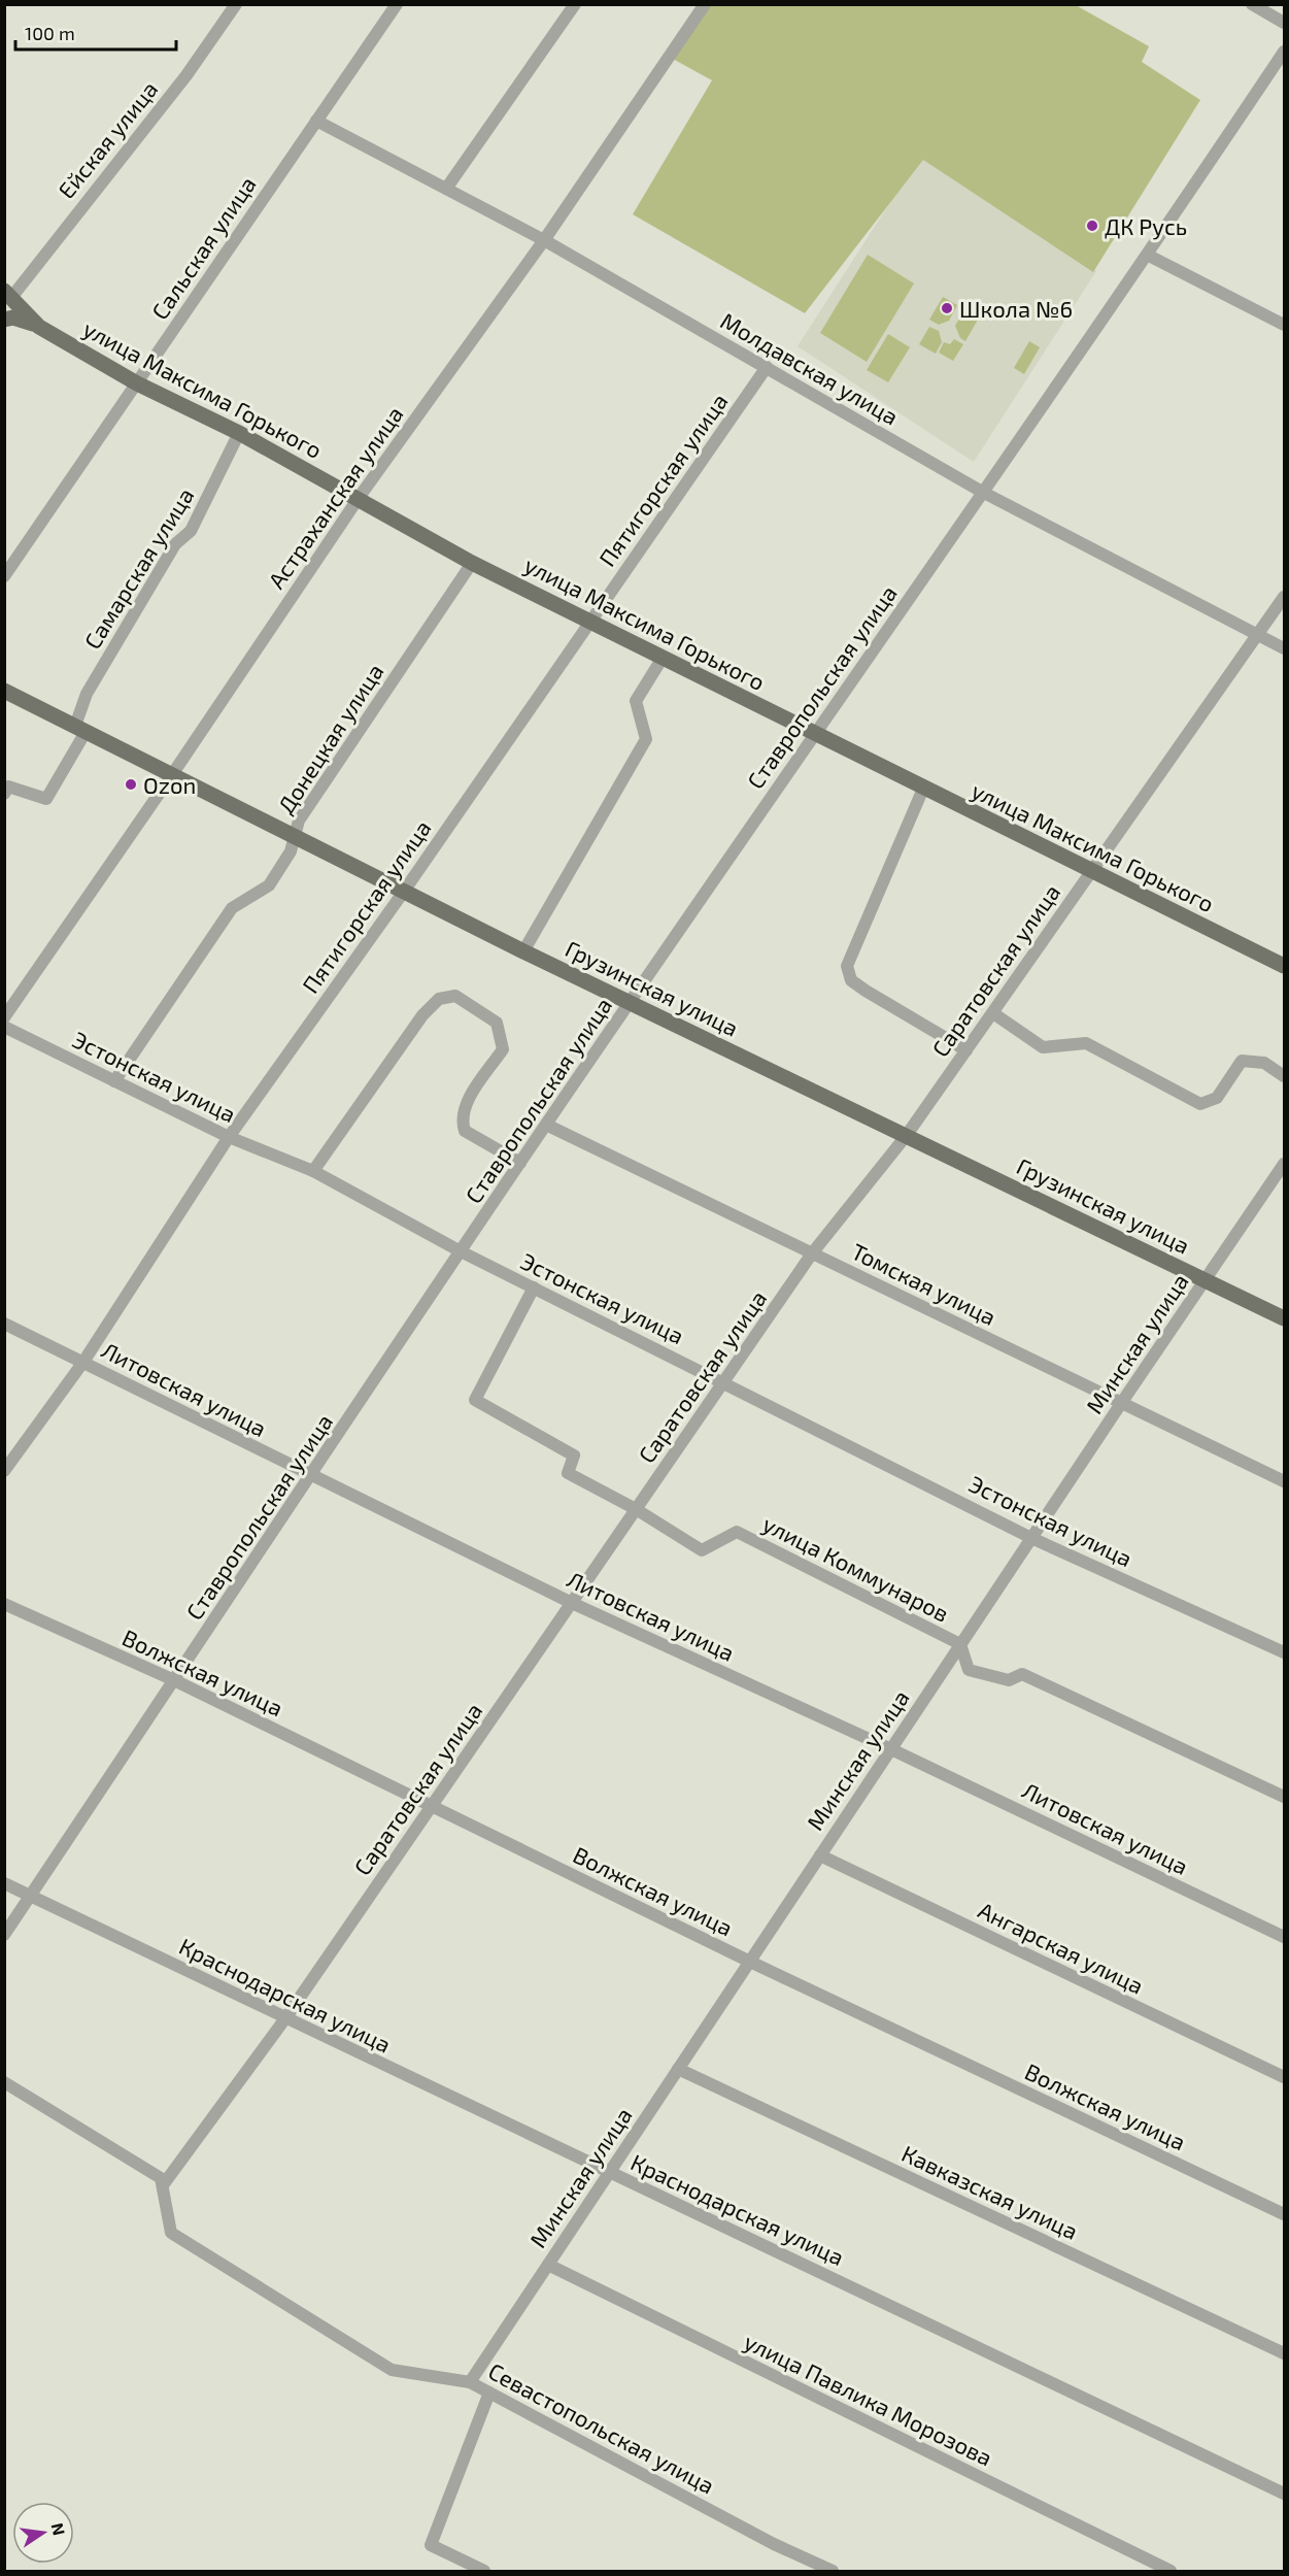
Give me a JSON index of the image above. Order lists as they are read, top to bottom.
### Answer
{
  "streets": {
    "main road": ["улица Максима Горького", "Грузинская улица"],
    "street": [
      "Ейская улица",
      "Сальская улица",
      "Молдавская улица",
      "Пятигорская улица",
      "Астраханская улица",
      "Самарская улица",
      "Ставропольская улица",
      "Донецкая улица",
      "Саратовская улица",
      "Эстонская улица",
      "Томская улица",
      "Минская улица",
      "Литовская улица",
      "улица Коммунаров",
      "Волжская улица",
      "Ангарская улица",
      "Краснодарская улица",
      "Кавказская улица",
      "улица Павлика Морозова",
      "Севастопольская улица"
    ]
  },
  "crossings": [
    ["Ейская улица", "улица Максима Горького"],
    ["Сальская улица", "Молдавская улица"],
    ["Сальская улица", "улица Максима Горького"],
    ["Молдавская улица", "Пятигорская улица"],
    ["Молдавская улица", "Астраханская улица"],
    ["Молдавская улица", "Ставропольская улица"],
    ["Молдавская улица", "Саратовская улица"],
    ["улица Максима Горького", "Пятигорская улица"],
    ["улица Максима Горького", "Астраханская улица"],
    ["улица Максима Горького", "Самарская улица"],
    ["улица Максима Горького", "Ставропольская улица"],
    ["улица Максима Горького", "Донецкая улица"],
    ["улица Максима Горького", "Саратовская улица"],
    ["Пятигорская улица", "Грузинская улица"],
    ["Пятигорская улица", "Эстонская улица"],
    ["Пятигорская улица", "Литовская улица"],
    ["Астраханская улица", "Грузинская улица"],
    ["Самарская улица", "Грузинская улица"],
    ["Ставропольская улица", "Грузинская улица"],
    ["Ставропольская улица", "Эстонская улица"],
    ["Ставропольская улица", "Томская улица"],
    ["Ставропольская улица", "Литовская улица"],
    ["Ставропольская улица", "Волжская улица"],
    ["Ставропольская улица", "Краснодарская улица"],
    ["Донецкая улица", "Грузинская улица"],
    ["Донецкая улица", "Эстонская улица"],
    ["Саратовская улица", "Грузинская улица"],
    ["Саратовская улица", "Эстонская улица"],
    ["Саратовская улица", "Томская улица"],
    ["Саратовская улица", "Литовская улица"],
    ["Саратовская улица", "улица Коммунаров"],
    ["Саратовская улица", "Волжская улица"],
    ["Саратовская улица", "Краснодарская улица"],
    ["Саратовская улица", "Севастопольская улица"],
    ["Грузинская улица", "Минская улица"],
    ["Эстонская улица", "Минская улица"],
    ["Эстонская улица", "улица Коммунаров"],
    ["Томская улица", "Минская улица"],
    ["Минская улица", "Литовская улица"],
    ["Минская улица", "улица Коммунаров"],
    ["Минская улица", "Волжская улица"],
    ["Минская улица", "Ангарская улица"],
    ["Минская улица", "Краснодарская улица"],
    ["Минская улица", "Кавказская улица"],
    ["Минская улица", "улица Павлика Морозова"],
    ["Минская улица", "Севастопольская улица"]
  ],
  "places": ["ДК Русь", "Школа №6", "Ozon"],
  "scale_bar": "100 m",
  "north": "right"
}
